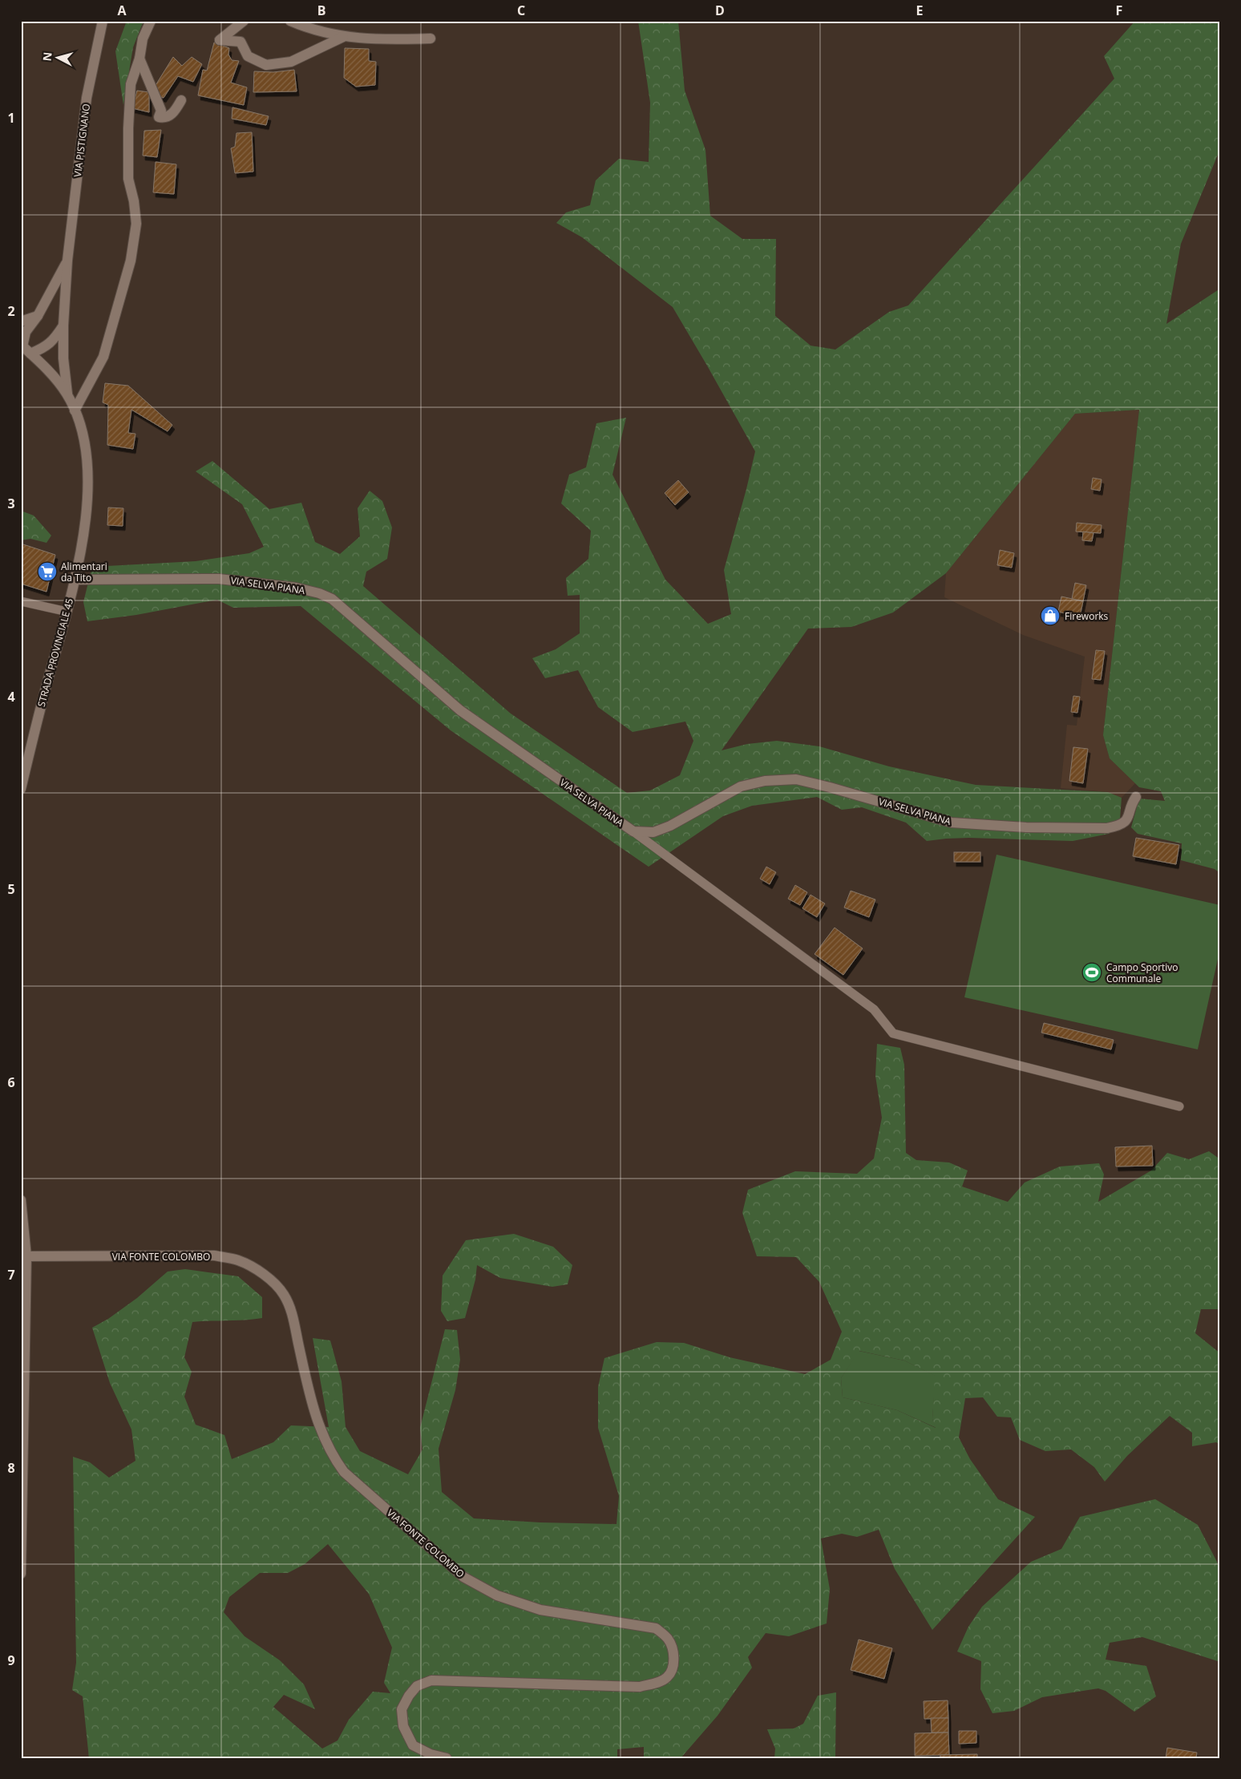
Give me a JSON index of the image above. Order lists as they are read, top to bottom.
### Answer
{
  "streets": {
    "street": [
      "VIA PISTIGNANO",
      "VIA SELVA PIANA",
      "STRADA PROVINCIALE 45",
      "VIA FONTE COLOMBO"
    ]
  },
  "crossings": [
    ["VIA PISTIGNANO", "STRADA PROVINCIALE 45"],
    ["VIA SELVA PIANA", "STRADA PROVINCIALE 45"]
  ],
  "places": {
    "supermarket": ["Alimentari da Tito"],
    "shop": ["Fireworks"],
    "sports": ["Campo Sportivo Communale"]
  },
  "north": "left",
  "grid": {
    "columns": [
      "A",
      "B",
      "C",
      "D",
      "E",
      "F"
    ],
    "rows": [
      "1",
      "2",
      "3",
      "4",
      "5",
      "6",
      "7",
      "8",
      "9"
    ]
  }
}
